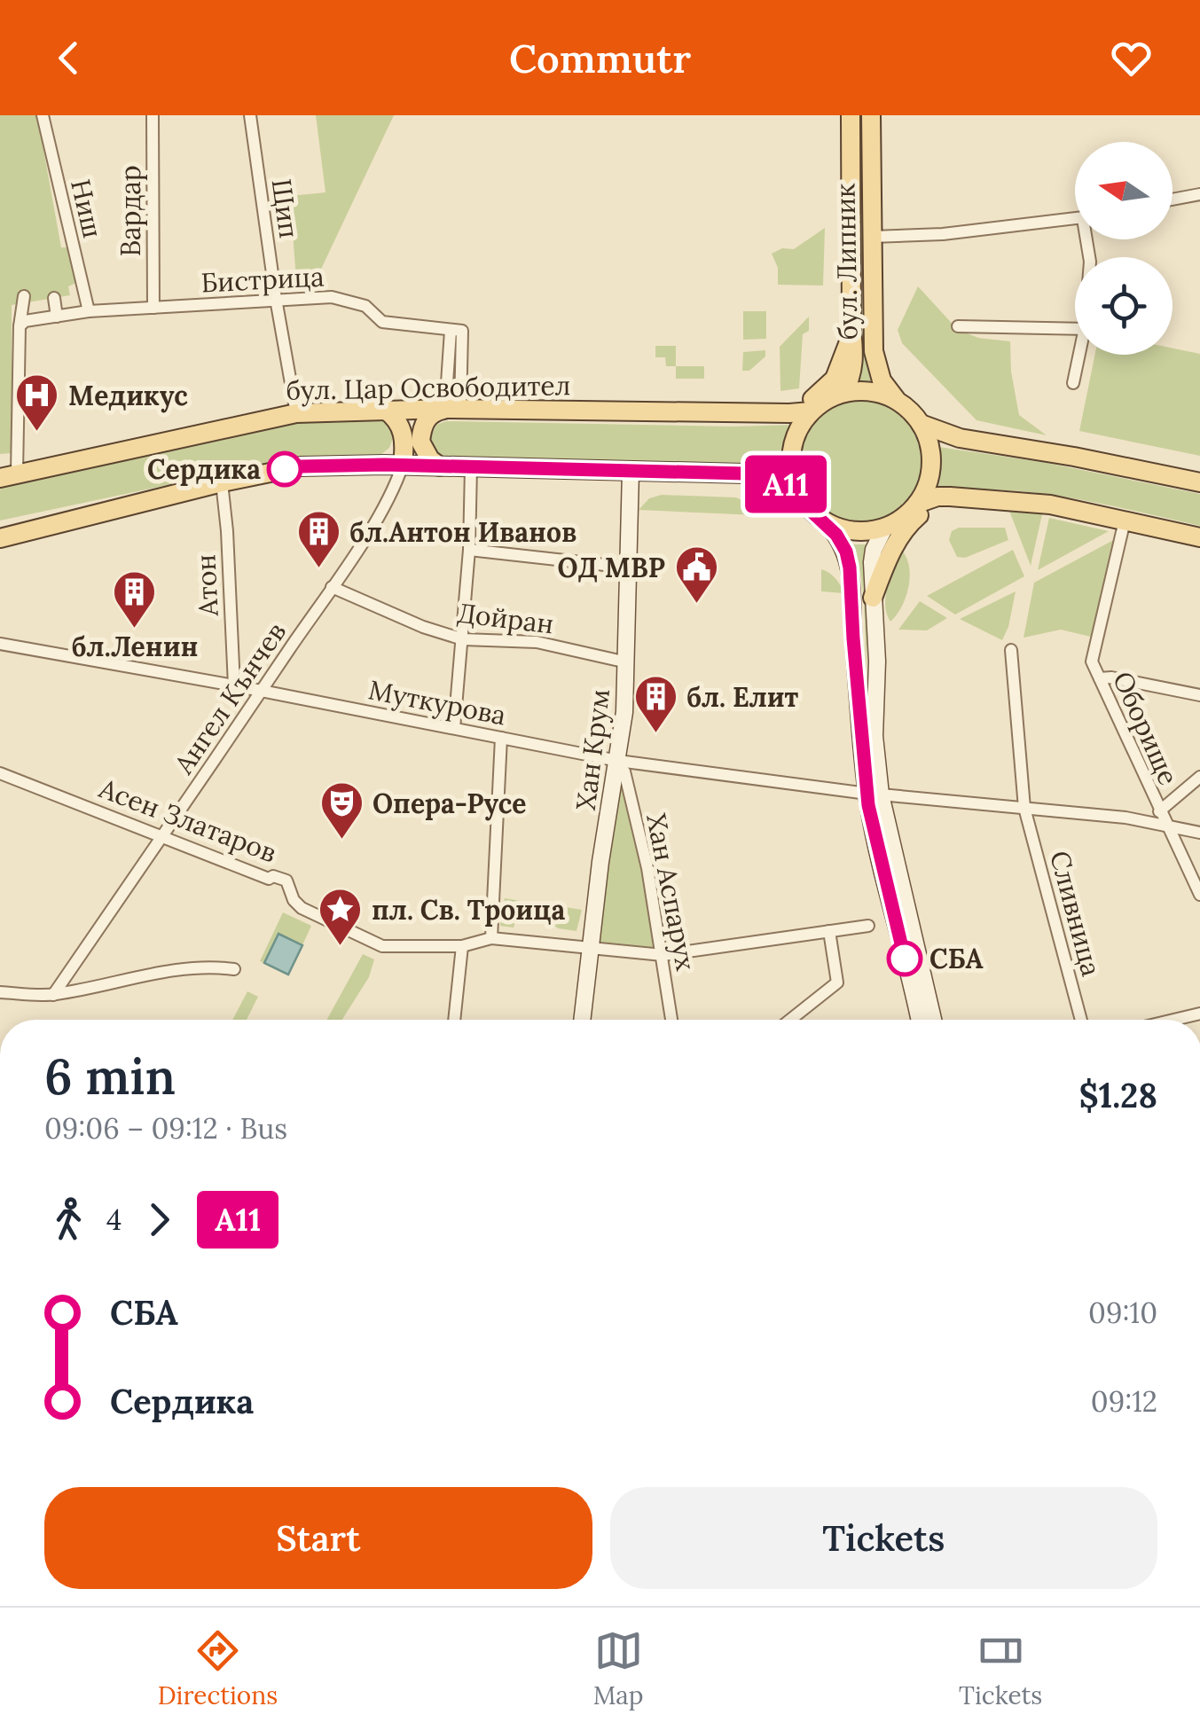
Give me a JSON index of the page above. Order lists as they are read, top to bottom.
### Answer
{
  "streets": {
    "main road": ["бул. Липник", "бул. Цар Освободител", "Хан Крум"],
    "street": [
      "Ниш",
      "Щип",
      "Вардар",
      "Бистрица",
      "Атон",
      "Дойран",
      "Ангел Кънчев",
      "Муткурова",
      "Оборище",
      "Асен Златаров",
      "Хан Аспарух",
      "Сливница"
    ]
  },
  "crossings": [
    ["Ниш", "Бистрица"],
    ["Щип", "Бистрица"],
    ["Щип", "бул. Цар Освободител"],
    ["Вардар", "Бистрица"],
    ["бул. Липник", "бул. Цар Освободител"],
    ["Бистрица", "бул. Цар Освободител"],
    ["Атон", "Муткурова"],
    ["Дойран", "Ангел Кънчев"],
    ["Дойран", "Хан Крум"],
    ["Ангел Кънчев", "Муткурова"],
    ["Ангел Кънчев", "Асен Златаров"],
    ["Муткурова", "Оборище"],
    ["Муткурова", "Хан Крум"],
    ["Муткурова", "Хан Аспарух"],
    ["Муткурова", "Сливница"],
    ["Хан Крум", "Асен Златаров"],
    ["Хан Крум", "Хан Аспарух"],
    ["Асен Златаров", "Хан Аспарух"]
  ],
  "places": {
    "hospital": ["Медикус"],
    "other": ["Сердика", "СБА"],
    "building": ["бл.Антон Иванов", "бл.Ленин", "бл. Елит"],
    "public building": ["ОД МВР"],
    "theatre": ["Опера-Русе"],
    "place": ["пл. Св. Троица"]
  },
  "lines": ["bus line А11"],
  "north": "left",
  "page": {
    "header": "Commutr",
    "on_map": "А11",
    "heading": ["6 min", "09:06 – 09:12 · Bus", "$1.28"],
    "legs": ["4", "А11"],
    "list": [
      {
        "name": "СБА",
        "value": "09:10"
      },
      {
        "name": "Сердика",
        "value": "09:12"
      }
    ],
    "buttons": ["Start", "Tickets"],
    "tabs": ["Directions", "Map", "Tickets"]
  }
}
